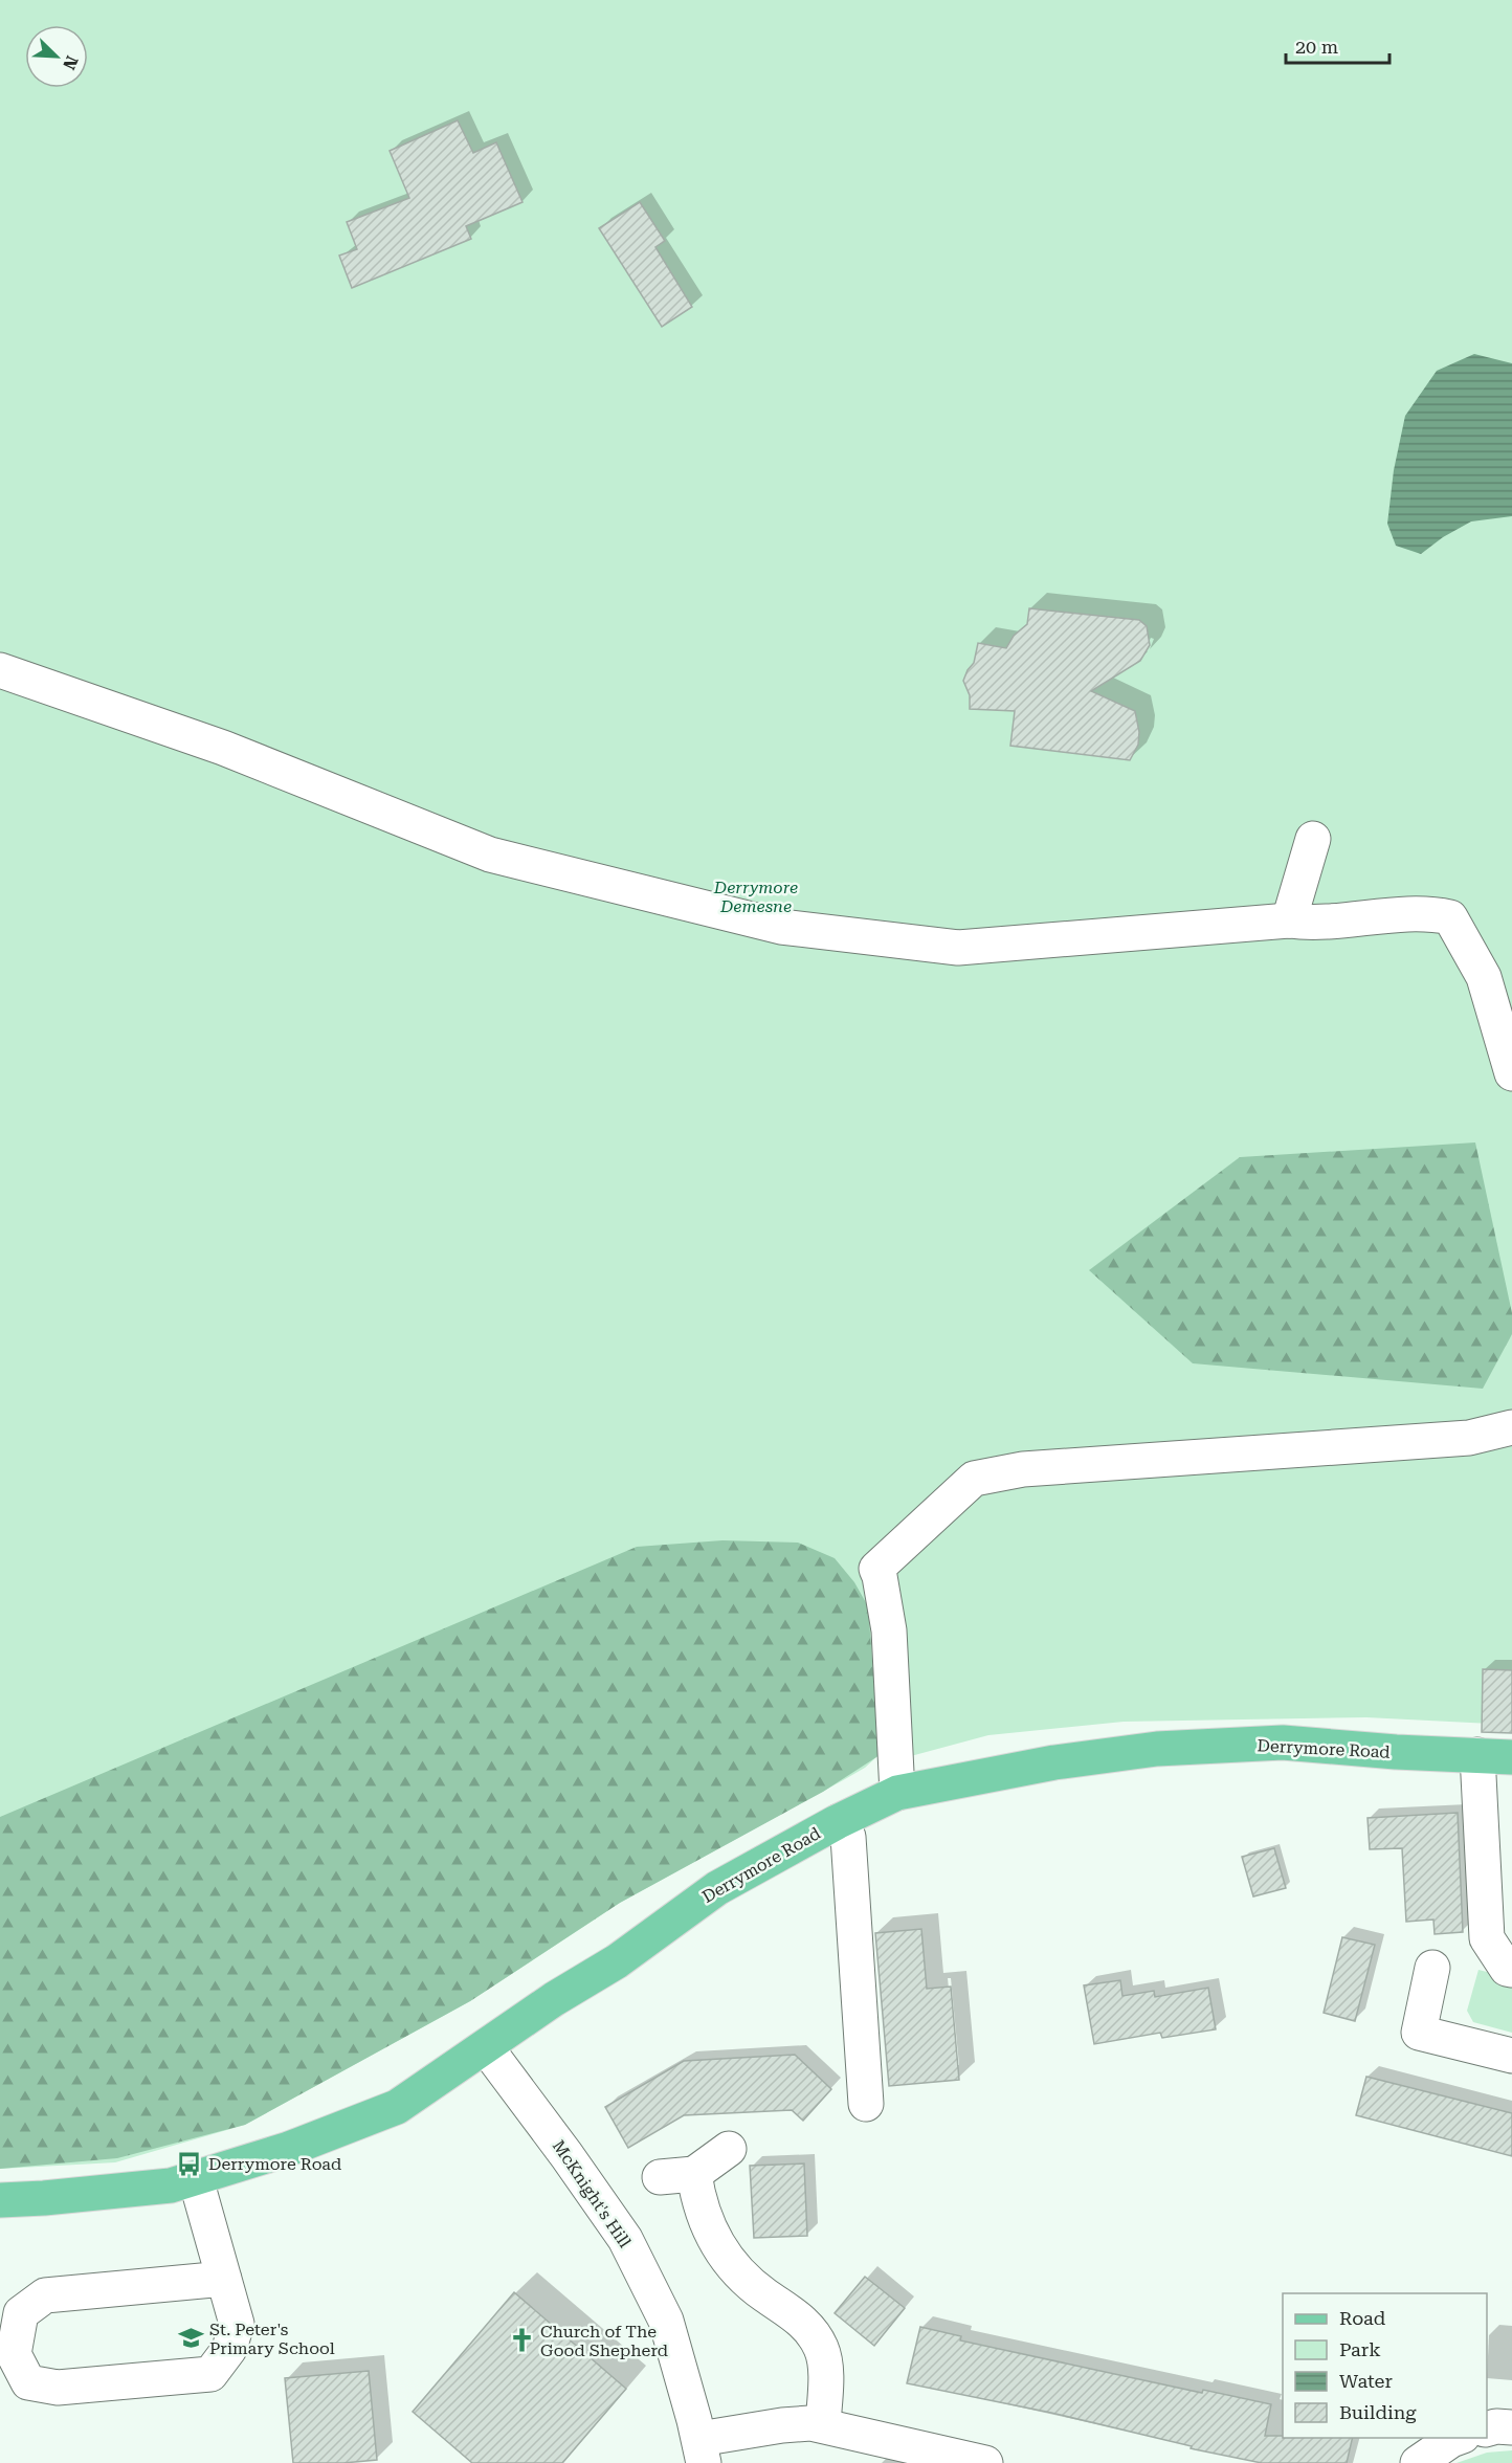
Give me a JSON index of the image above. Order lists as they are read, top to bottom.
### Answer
{
  "streets": {
    "main road": ["Derrymore Road"],
    "street": ["McKnight's Hill"]
  },
  "crossings": [
    ["Derrymore Road", "McKnight's Hill"]
  ],
  "parks": ["Derrymore Demesne"],
  "places": {
    "bus stop": ["Derrymore Road"],
    "school or university": ["St. Peter's Primary School"],
    "church": ["Church of The Good Shepherd"]
  },
  "legend": [
    "Road",
    "Park",
    "Water",
    "Building"
  ],
  "scale_bar": "20 m",
  "north": "bottom right"
}
